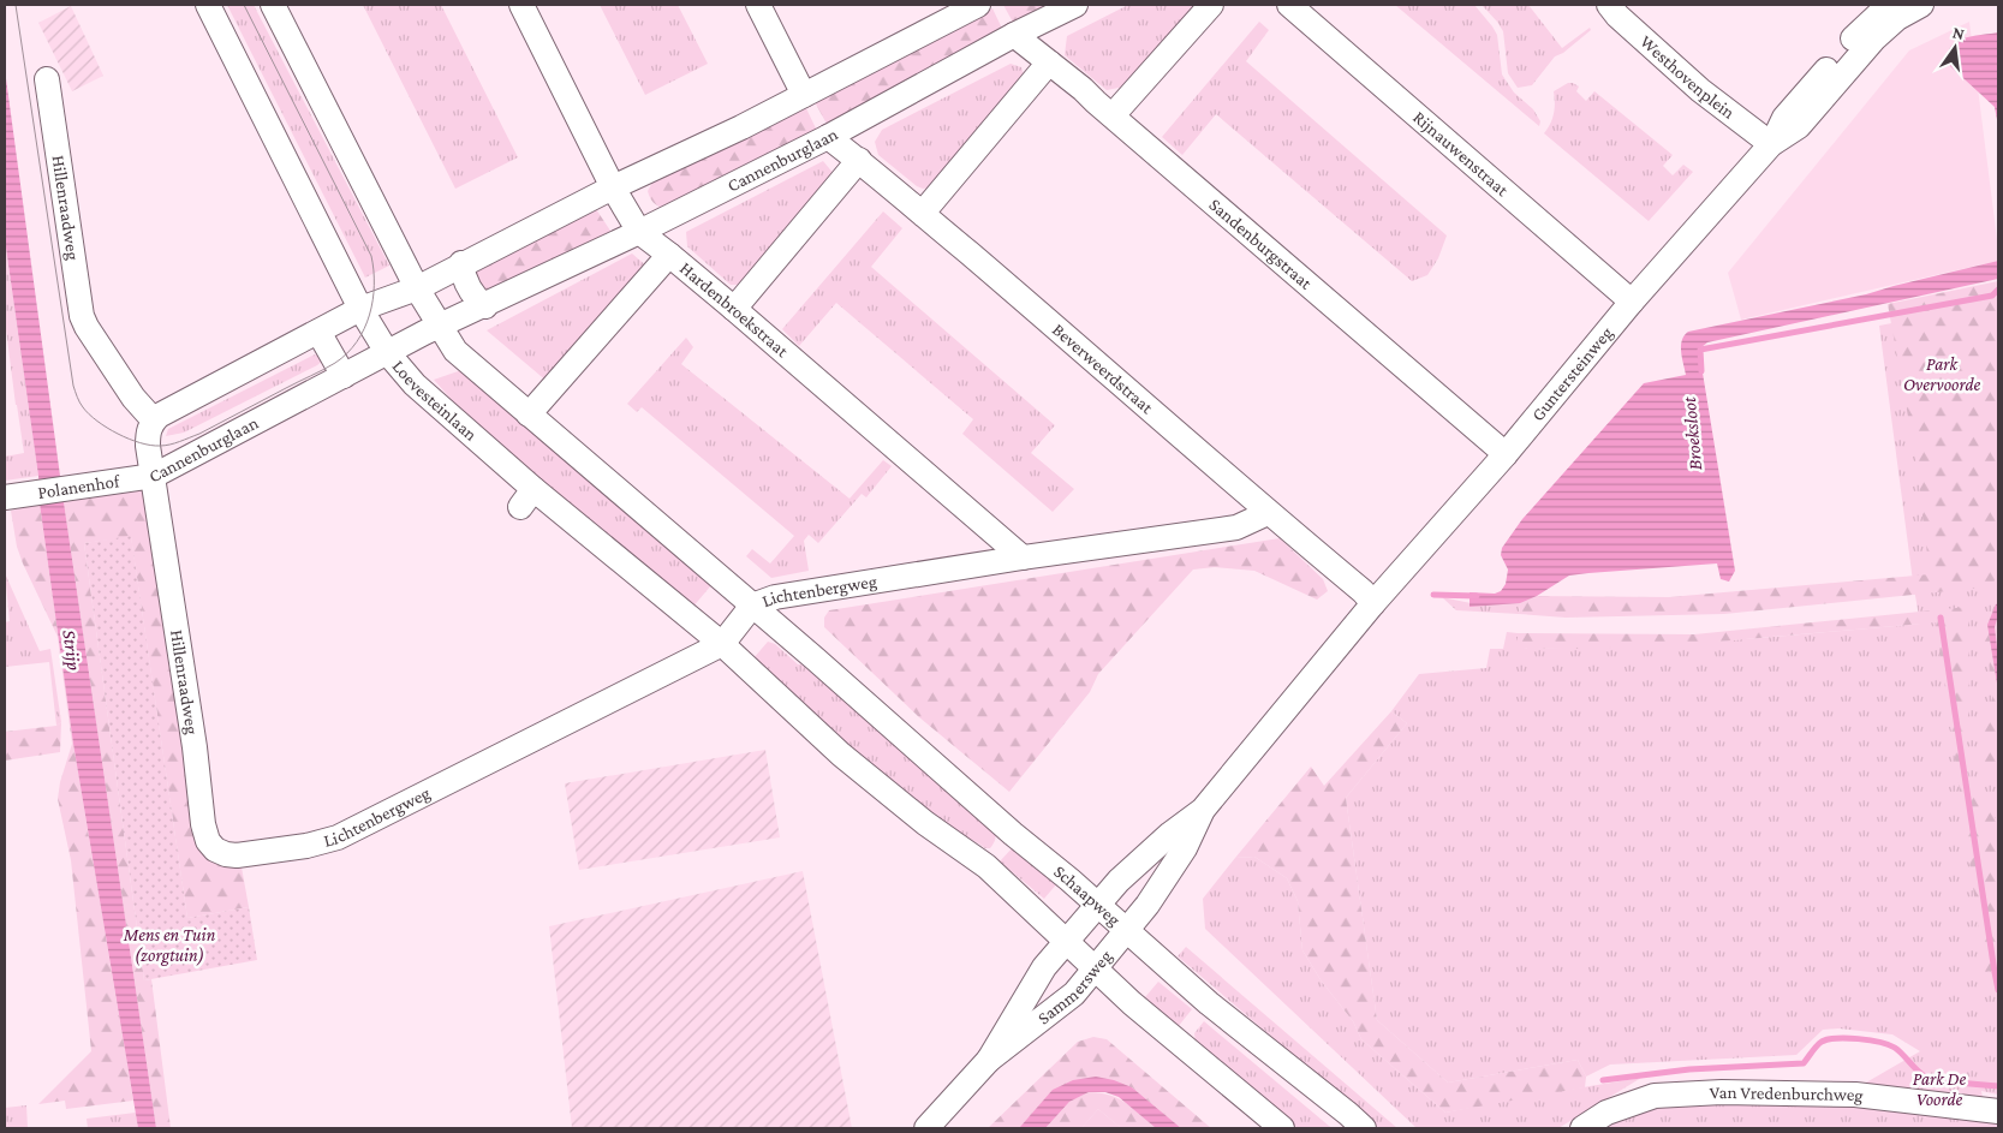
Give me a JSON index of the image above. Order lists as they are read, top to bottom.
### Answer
{
  "streets": {
    "street": [
      "Westhovenplein",
      "Rijnauwenstraat",
      "Cannenburglaan",
      "Hillenraadweg",
      "Sandenburgstraat",
      "Hardenbroekstraat",
      "Beverweerdstraat",
      "Guntersteinweg",
      "Loevesteinlaan",
      "Polanenhof",
      "Lichtenbergweg",
      "Schaapweg",
      "Sammersweg",
      "Van Vredenburchweg"
    ]
  },
  "crossings": [
    ["Westhovenplein", "Guntersteinweg"],
    ["Rijnauwenstraat", "Guntersteinweg"],
    ["Cannenburglaan", "Hillenraadweg"],
    ["Cannenburglaan", "Sandenburgstraat"],
    ["Cannenburglaan", "Hardenbroekstraat"],
    ["Cannenburglaan", "Beverweerdstraat"],
    ["Cannenburglaan", "Loevesteinlaan"],
    ["Cannenburglaan", "Polanenhof"],
    ["Hillenraadweg", "Polanenhof"],
    ["Hillenraadweg", "Lichtenbergweg"],
    ["Sandenburgstraat", "Guntersteinweg"],
    ["Hardenbroekstraat", "Lichtenbergweg"],
    ["Beverweerdstraat", "Guntersteinweg"],
    ["Beverweerdstraat", "Lichtenbergweg"],
    ["Beverweerdstraat", "Sammersweg"],
    ["Guntersteinweg", "Sammersweg"],
    ["Loevesteinlaan", "Lichtenbergweg"],
    ["Loevesteinlaan", "Sammersweg"],
    ["Lichtenbergweg", "Schaapweg"],
    ["Schaapweg", "Sammersweg"]
  ],
  "water": ["Broeksloot", "Strijp"],
  "parks": ["Park Overvoorde", "Mens en Tuin (zorgtuin)", "Park De Voorde"],
  "north": "top"
}
